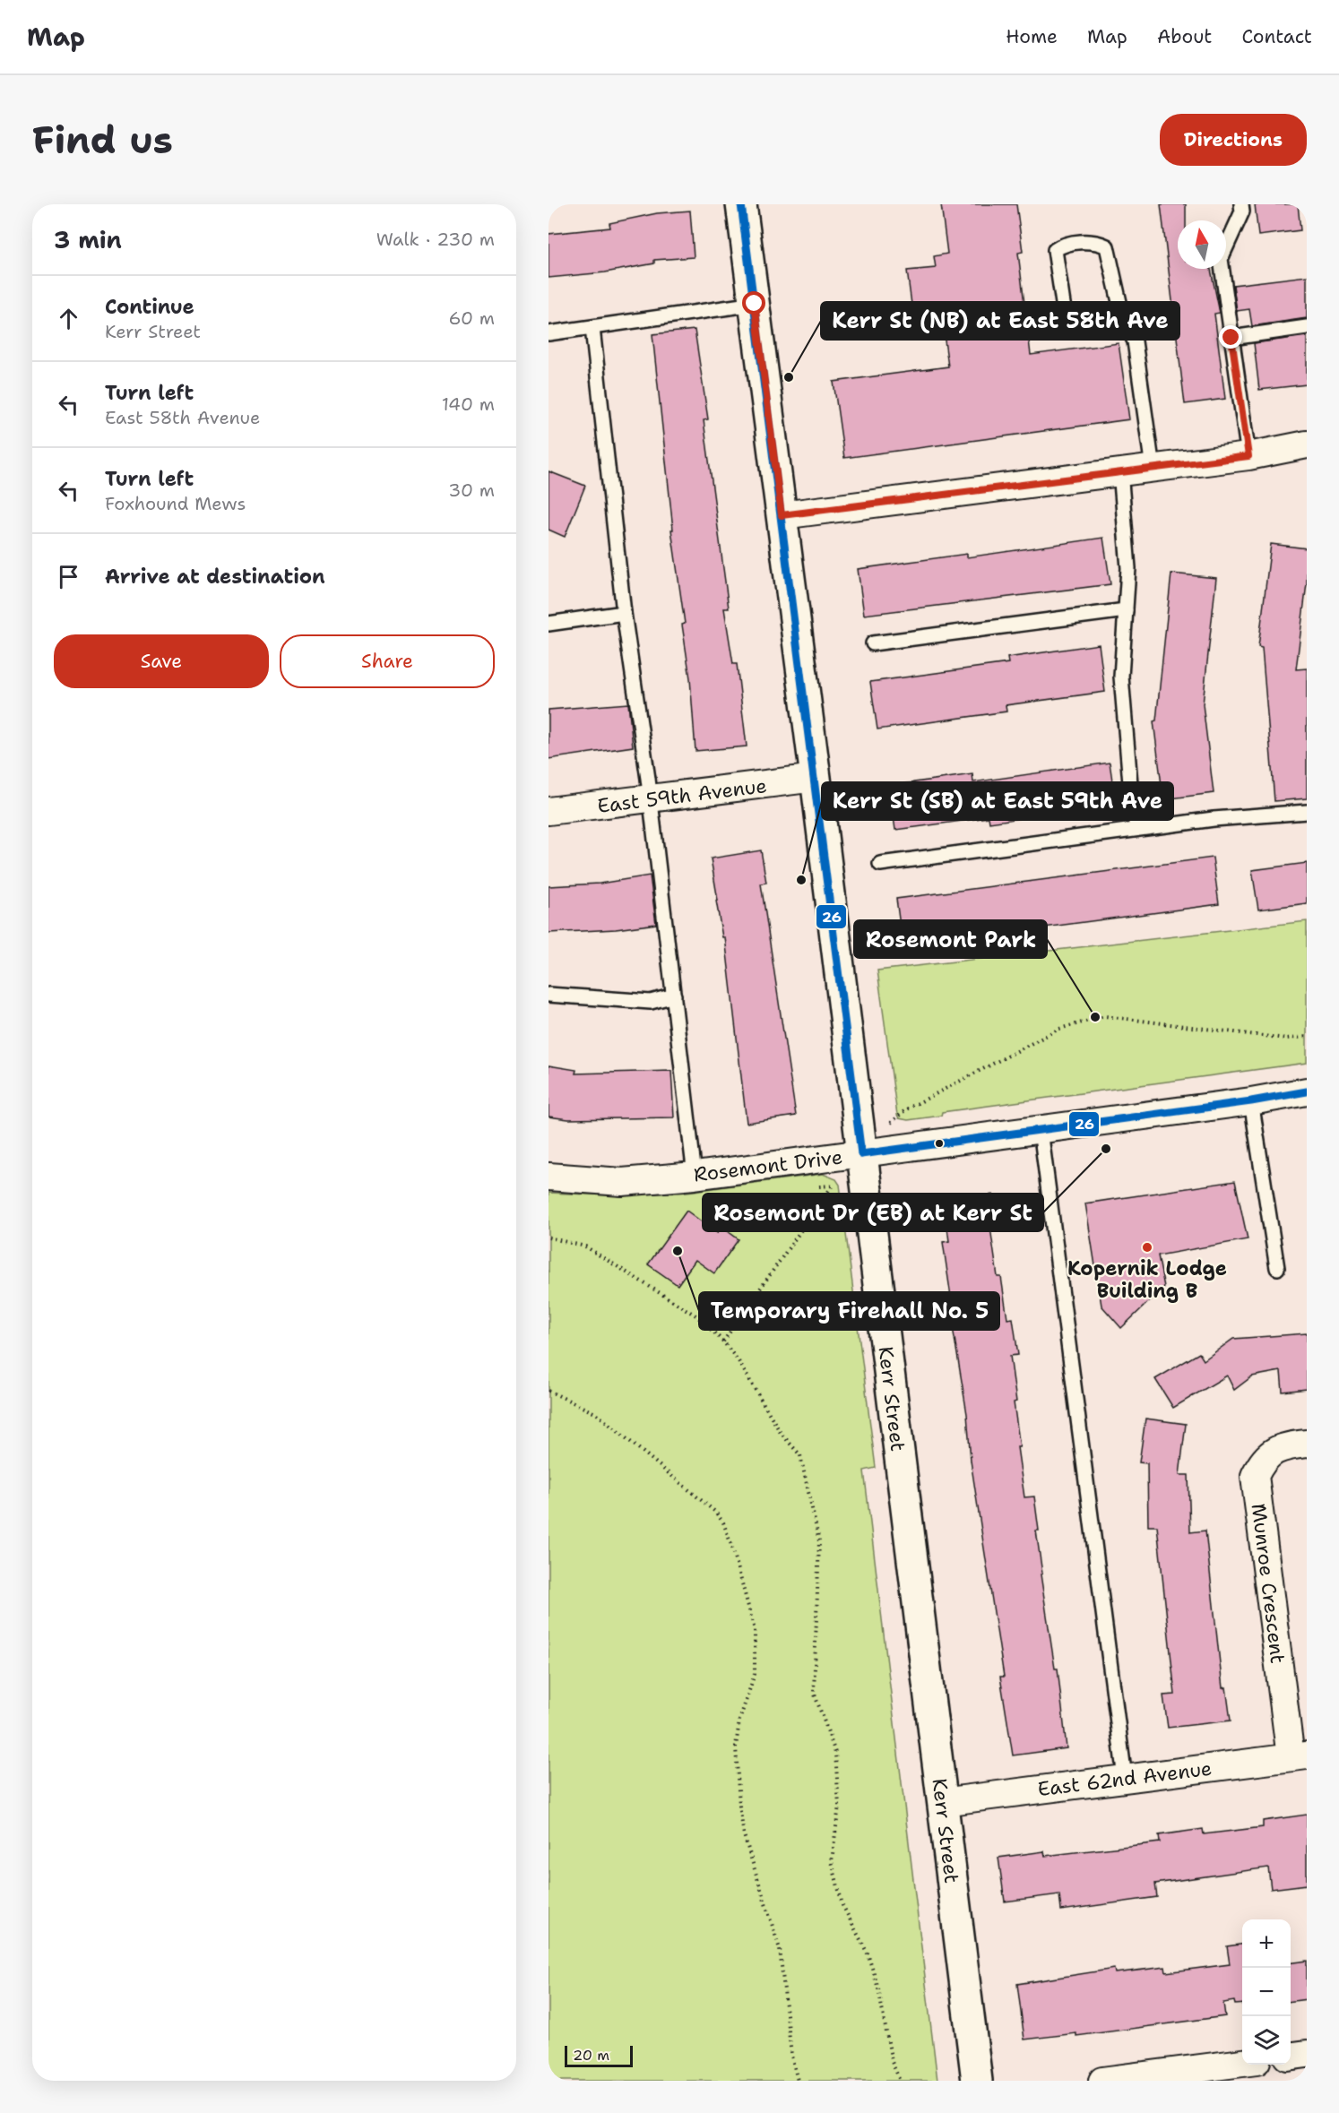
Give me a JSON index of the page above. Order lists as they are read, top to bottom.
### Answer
{
  "streets": {
    "street": [
      "East 59th Avenue",
      "Rosemont Drive",
      "Kerr Street",
      "Munroe Crescent",
      "East 62nd Avenue"
    ]
  },
  "crossings": [
    ["East 59th Avenue", "Kerr Street"],
    ["Rosemont Drive", "Kerr Street"],
    ["Kerr Street", "East 62nd Avenue"],
    ["Munroe Crescent", "East 62nd Avenue"]
  ],
  "places": [
    "Kerr St (NB) at East 58th Ave",
    "Kerr St (SB) at East 59th Ave",
    "Rosemont Park",
    "Rosemont Dr (EB) at Kerr St",
    "Kopernik Lodge Building B",
    "Temporary Firehall No. 5"
  ],
  "lines": ["transit line 26"],
  "scale_bar": "20 m",
  "north": "top",
  "page": {
    "header": "Map",
    "nav": [
      "Home",
      "Map",
      "About",
      "Contact"
    ],
    "buttons": [
      "Directions",
      ["Save", "Share"]
    ],
    "title": "Find us",
    "heading": ["3 min", "Walk · 230 m"],
    "list": [
      ["Continue", "Kerr Street", "60 m"],
      ["Turn left", "East 58th Avenue", "140 m"],
      ["Turn left", "Foxhound Mews", "30 m"],
      "Arrive at destination"
    ],
    "map_buttons": ["+", "−"],
    "scale": "20 m"
  }
}
